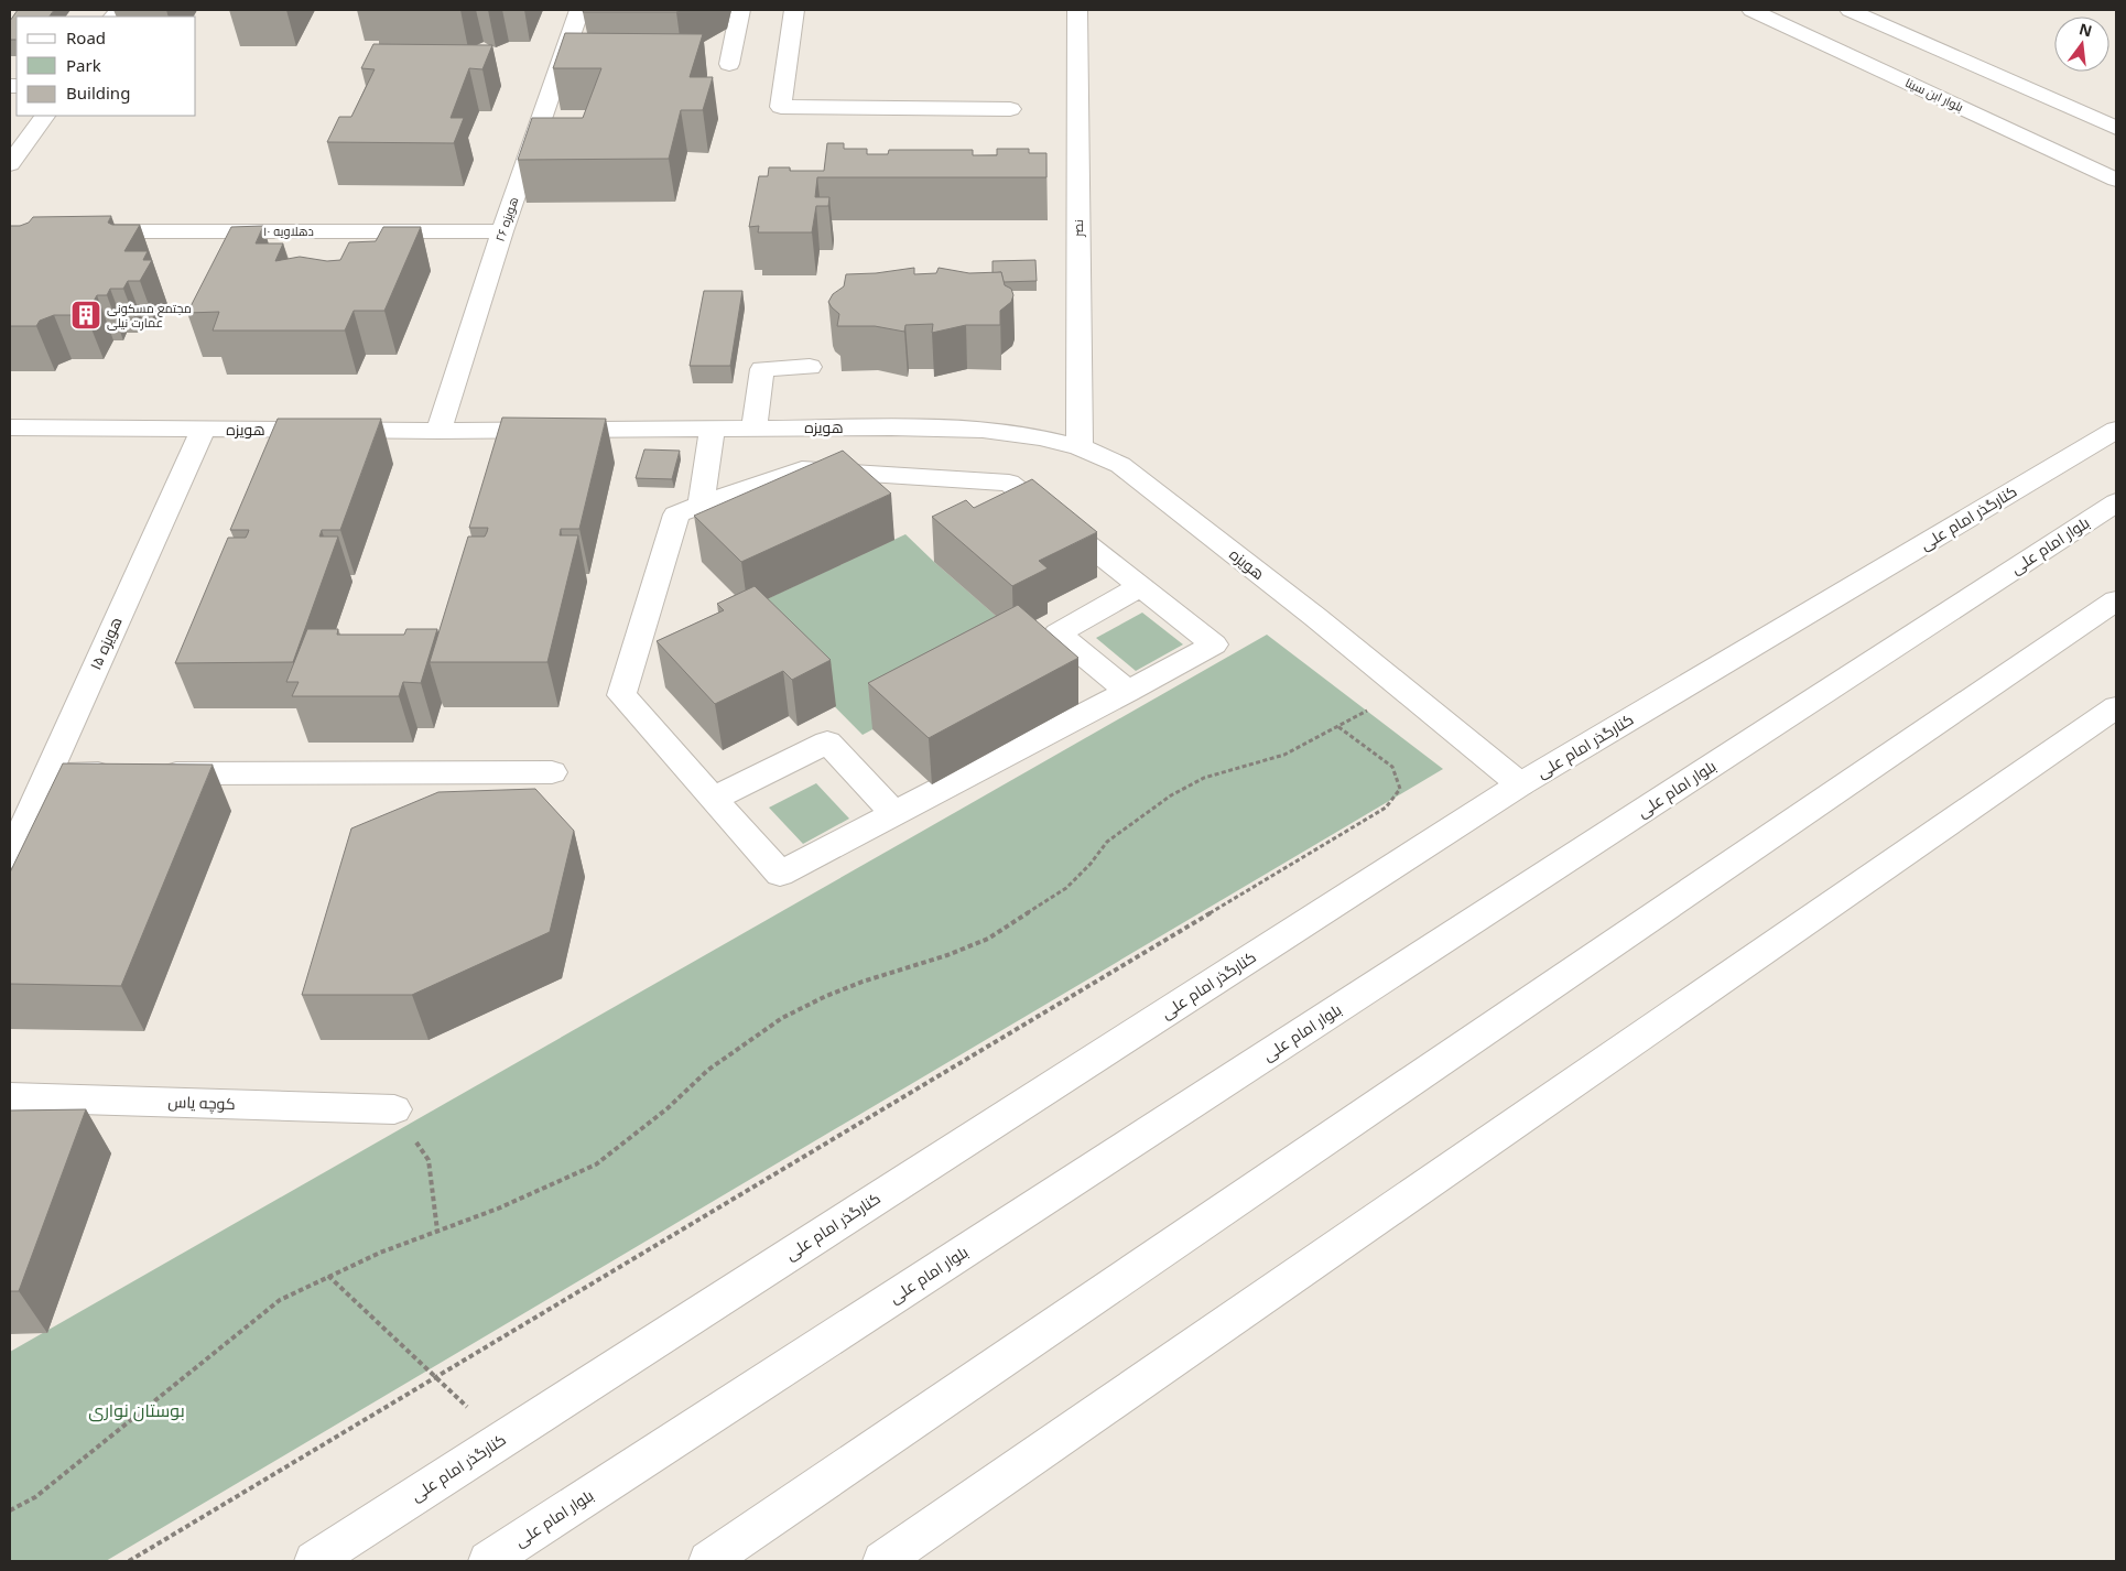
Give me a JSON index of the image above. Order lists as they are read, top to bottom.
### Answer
{
  "streets": {
    "street": [
      "بلوار ابن سینا",
      "هویزه ۲۶",
      "نصر",
      "دهلاویه ۱۰",
      "هویزه",
      "کنارگذر امام علی",
      "بلوار امام علی",
      "هویزه ۱۵",
      "کوچه یاس"
    ]
  },
  "crossings": [
    ["هویزه ۲۶", "دهلاویه ۱۰"],
    ["هویزه ۲۶", "هویزه"],
    ["نصر", "هویزه"],
    ["هویزه", "کنارگذر امام علی"],
    ["هویزه", "هویزه ۱۵"]
  ],
  "parks": ["بوستان نواری"],
  "places": {
    "building": ["مجتمع مسکونی عمارت نیلی"]
  },
  "legend": ["Road", "Park", "Building"],
  "north": "top"
}
